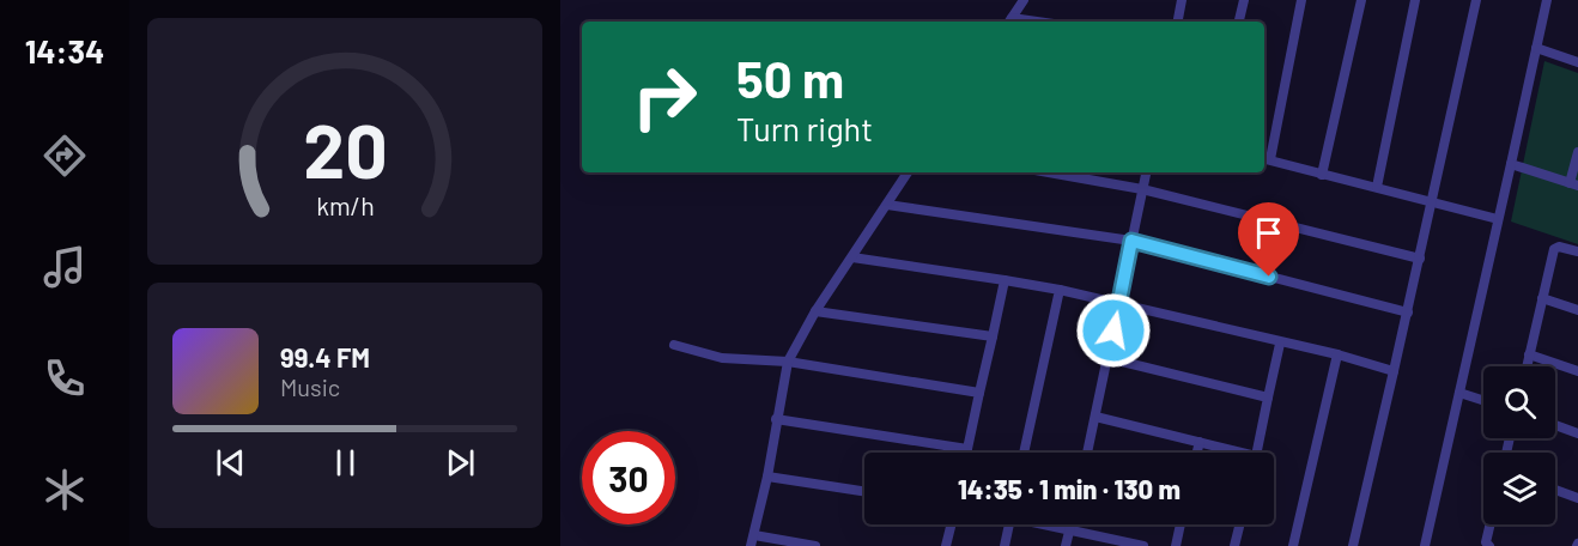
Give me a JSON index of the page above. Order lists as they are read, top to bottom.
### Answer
{
  "page": {
    "tabs": "14:34",
    "turn": ["50 m", "Turn right"],
    "song": ["99.4 FM", "Music"],
    "limit": "30",
    "trip": "14:35 · 1 min · 130 m",
    "gauge": ["20", "km/h"]
  }
}
